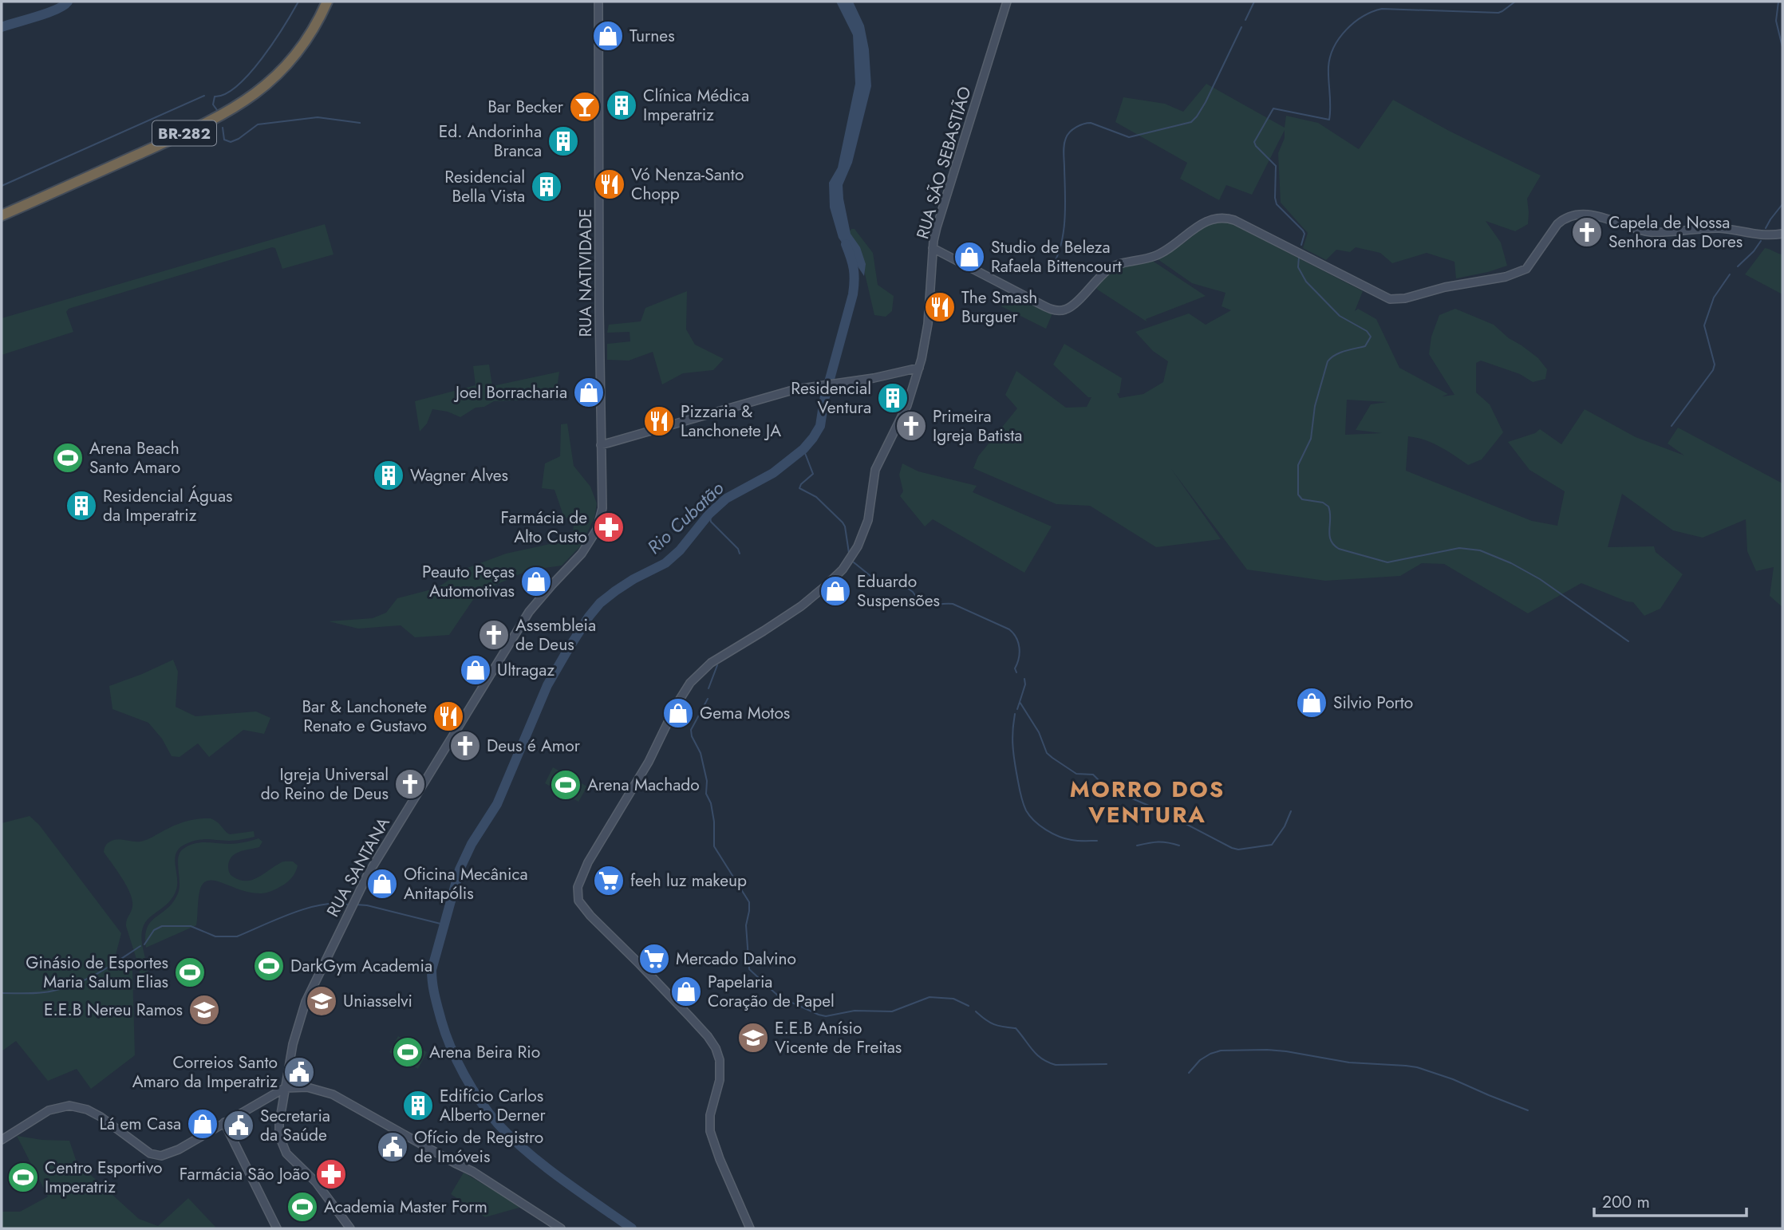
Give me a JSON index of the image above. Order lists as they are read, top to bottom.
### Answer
{
  "streets": {
    "highway": ["BR-282"],
    "main road": ["RUA SÃO SEBASTIÃO", "RUA NATIVIDADE", "RUA SANTANA"]
  },
  "crossings": [
    ["RUA NATIVIDADE", "RUA SANTANA"]
  ],
  "districts": ["MORRO DOS VENTURA"],
  "water": ["Rio Cubatão"],
  "places": {
    "shop": [
      "Turnes",
      "Studio de Beleza Rafaela Bittencourt",
      "Joel Borracharia",
      "Peauto Peças Automotivas",
      "Eduardo Suspensões",
      "Ultragaz",
      "Silvio Porto",
      "Gema Motos",
      "Oficina Mecânica Anitapólis",
      "Papelaria Coração de Papel",
      "Lá em Casa"
    ],
    "building": [
      "Clínica Médica Imperatriz",
      "Ed. Andorinha Branca",
      "Residencial Bella Vista",
      "Residencial Ventura",
      "Wagner Alves",
      "Residencial Águas da Imperatriz",
      "Edifício Carlos Alberto Derner"
    ],
    "bar": ["Bar Becker"],
    "restaurant": [
      "Vó Nenza-Santo Chopp",
      "The Smash Burguer",
      "Pizzaria & Lanchonete JA",
      "Bar & Lanchonete Renato e Gustavo"
    ],
    "church": [
      "Capela de Nossa Senhora das Dores",
      "Primeira Igreja Batista",
      "Assembleia de Deus",
      "Deus é Amor",
      "Igreja Universal do Reino de Deus"
    ],
    "sports": [
      "Arena Beach Santo Amaro",
      "Arena Machado",
      "DarkGym Academia",
      "Ginásio de Esportes Maria Salum Elias",
      "Arena Beira Rio",
      "Centro Esportivo Imperatriz",
      "Academia Master Form"
    ],
    "pharmacy": ["Farmácia de Alto Custo", "Farmácia São João"],
    "supermarket": ["feeh luz makeup", "Mercado Dalvino"],
    "school or university": ["Uniasselvi", "E.E.B Nereu Ramos", "E.E.B Anísio Vicente de Freitas"],
    "public building": ["Correios Santo Amaro da Imperatriz", "Secretaria da Saúde", "Ofício de Registro de Imóveis"]
  },
  "scale_bar": "200 m"
}
